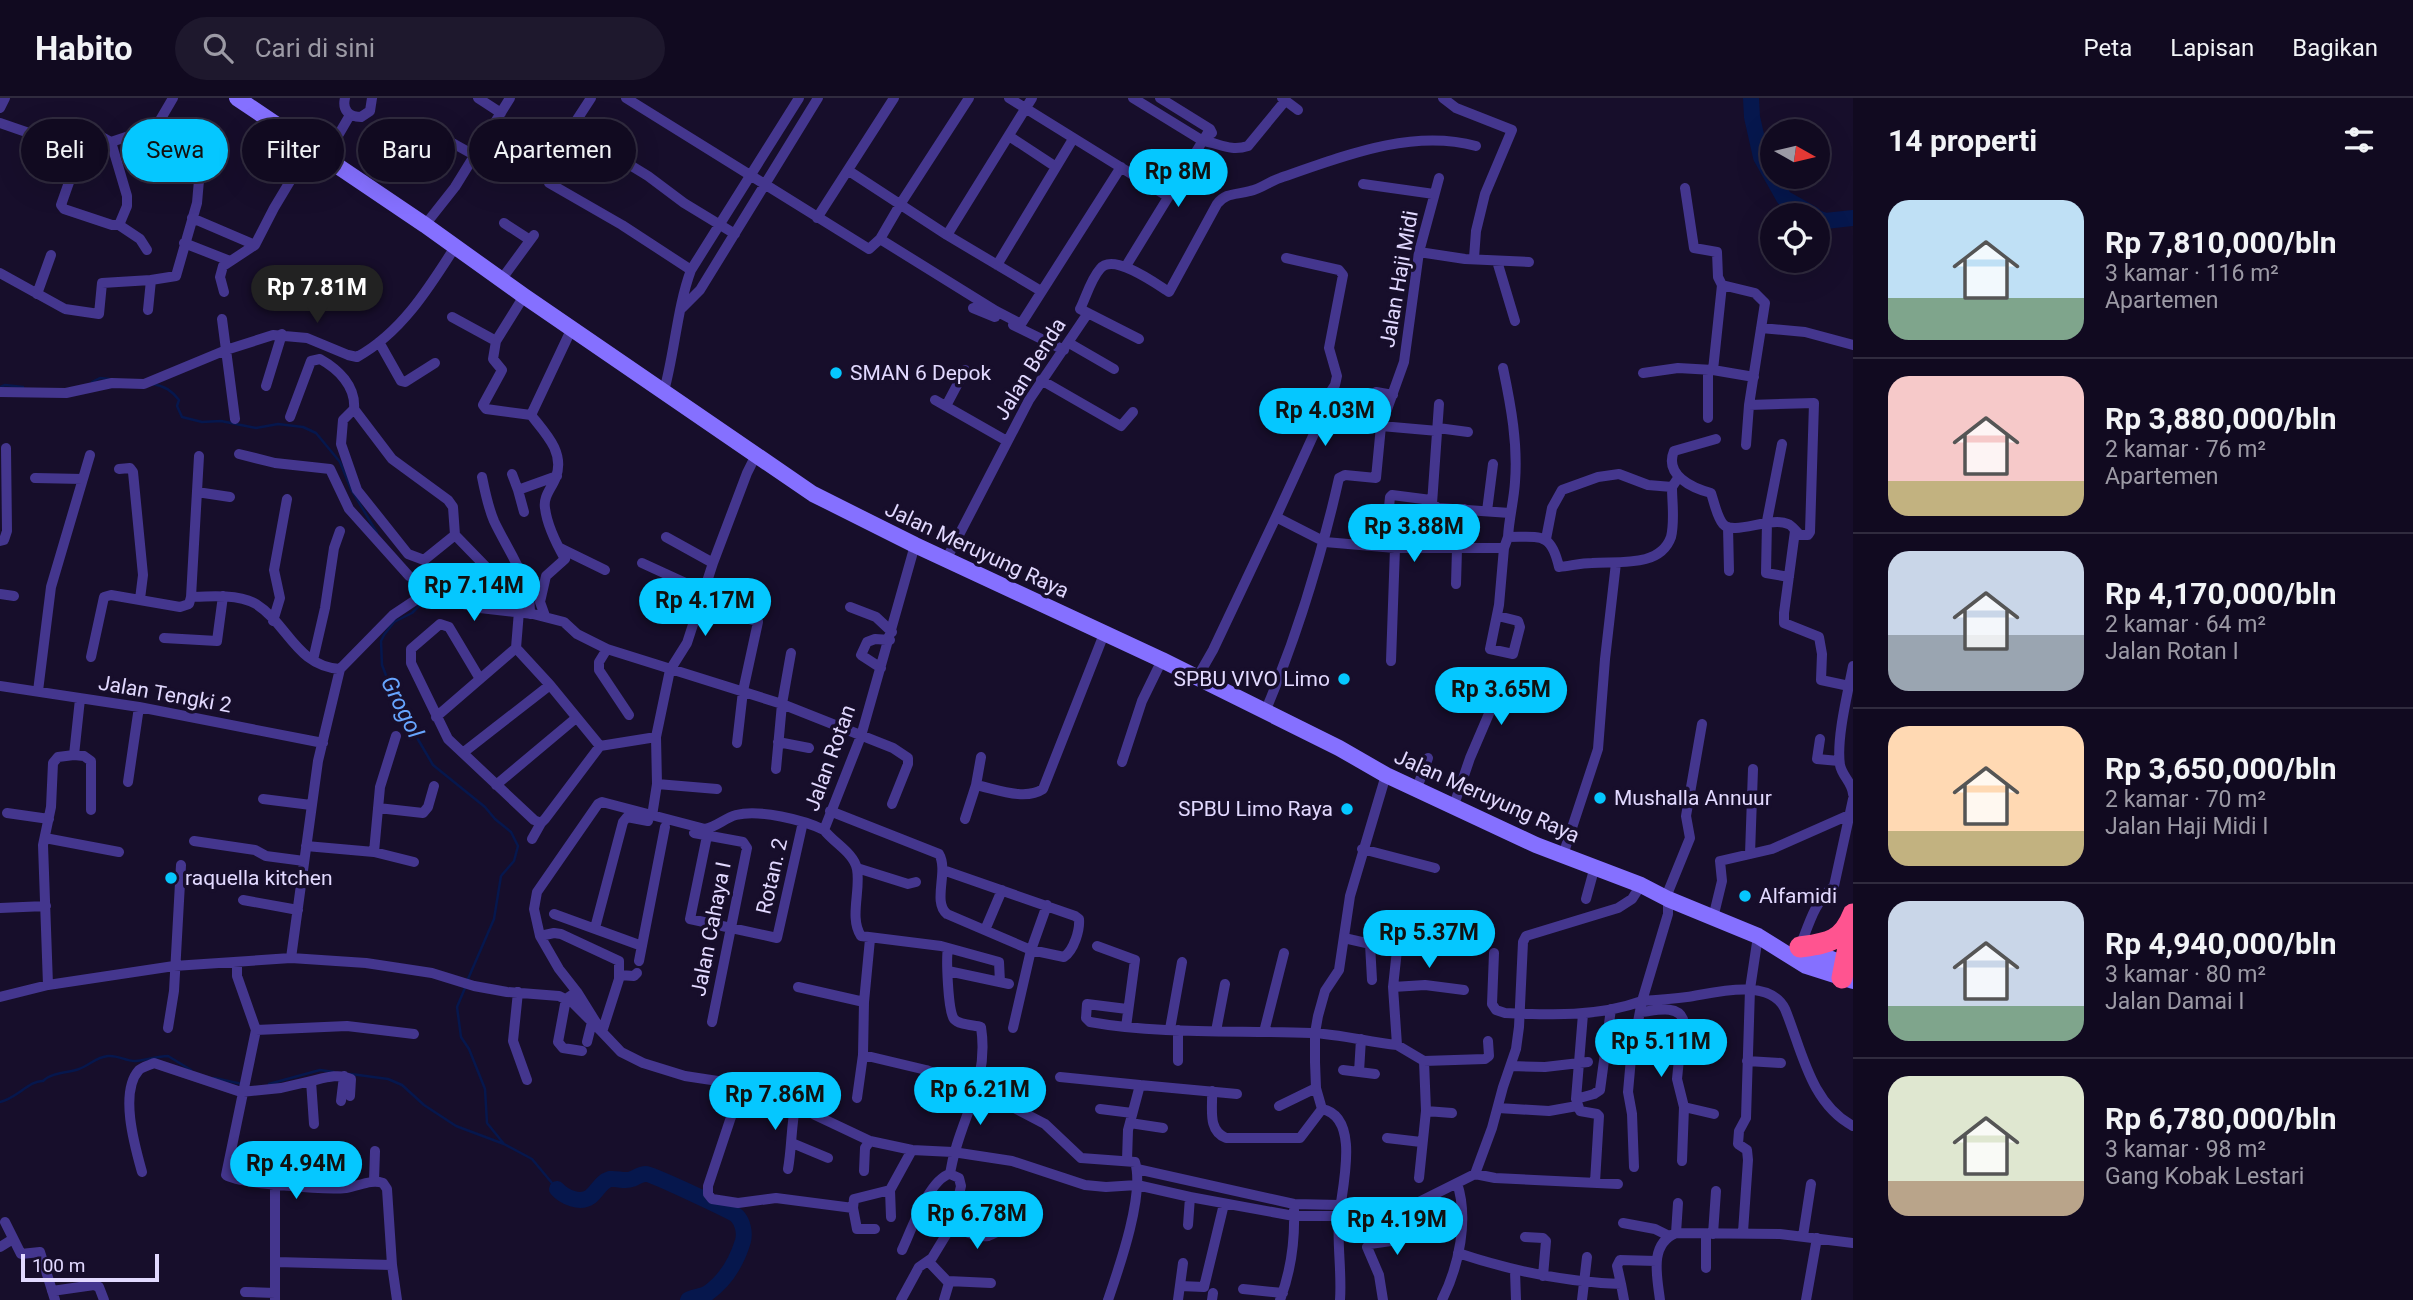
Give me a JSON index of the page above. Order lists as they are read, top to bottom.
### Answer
{
  "streets": {
    "main road": ["Jalan Meruyung Raya"],
    "street": [
      "Jalan Haji Midi",
      "Jalan Benda",
      "Jalan Tengki 2",
      "Jalan Rotan",
      "Rotan. 2",
      "Jalan Cahaya I"
    ]
  },
  "crossings": [
    ["Jalan Haji Midi", "Jalan Meruyung Raya"],
    ["Jalan Benda", "Jalan Meruyung Raya"],
    ["Jalan Meruyung Raya", "Jalan Rotan"],
    ["Jalan Rotan", "Rotan. 2"],
    ["Rotan. 2", "Jalan Cahaya I"]
  ],
  "water": ["Grogol"],
  "places": [
    "SMAN 6 Depok",
    "SPBU VIVO Limo",
    "Mushalla Annuur",
    "SPBU Limo Raya",
    "raquella kitchen",
    "Alfamidi"
  ],
  "scale_bar": "100 m",
  "north": "right",
  "page": {
    "header": "Habito",
    "search": "Cari di sini",
    "nav": ["Peta", "Lapisan", "Bagikan"],
    "heading": "14 properti",
    "chip": [
      "Beli",
      "Sewa",
      "Filter",
      "Baru",
      "Apartemen"
    ],
    "price": [
      "Rp 8M",
      "Rp 7.81M",
      "Rp 4.03M",
      "Rp 3.88M",
      "Rp 7.14M",
      "Rp 4.17M",
      "Rp 3.65M",
      "Rp 5.37M",
      "Rp 5.11M",
      "Rp 6.21M",
      "Rp 7.86M",
      "Rp 4.94M",
      "Rp 6.78M",
      "Rp 4.19M"
    ],
    "list": [
      {
        "name": "Rp 7,810,000/bln",
        "note": "3 kamar · 116 m² · Apartemen"
      },
      {
        "name": "Rp 3,880,000/bln",
        "note": "2 kamar · 76 m² · Apartemen"
      },
      {
        "name": "Rp 4,170,000/bln",
        "note": "2 kamar · 64 m² · Jalan Rotan I"
      },
      {
        "name": "Rp 3,650,000/bln",
        "note": "2 kamar · 70 m² · Jalan Haji Midi I"
      },
      {
        "name": "Rp 4,940,000/bln",
        "note": "3 kamar · 80 m² · Jalan Damai I"
      },
      {
        "name": "Rp 6,780,000/bln",
        "note": "3 kamar · 98 m² · Gang Kobak Lestari"
      }
    ],
    "scale": "100 m"
  }
}
